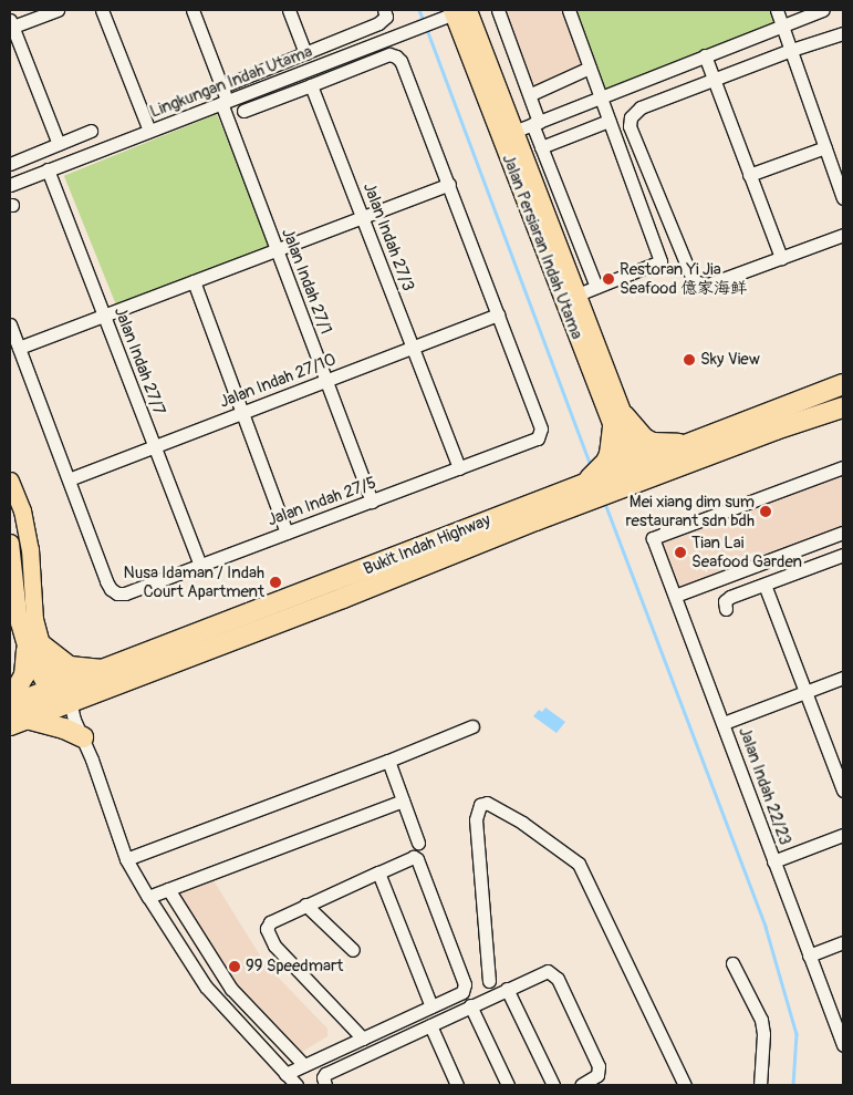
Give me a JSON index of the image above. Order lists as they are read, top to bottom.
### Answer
{
  "streets": {
    "highway": ["Bukit Indah Highway"],
    "main road": ["Jalan Persiaran Indah Utama"],
    "street": [
      "Lingkungan Indah Utama",
      "Jalan Indah 27/3",
      "Jalan Indah 27/1",
      "Jalan Indah 27/7",
      "Jalan Indah 27/10",
      "Jalan Indah 27/5",
      "Jalan Indah 22/23"
    ]
  },
  "crossings": [
    ["Lingkungan Indah Utama", "Jalan Persiaran Indah Utama"],
    ["Lingkungan Indah Utama", "Jalan Indah 27/1"],
    ["Lingkungan Indah Utama", "Jalan Indah 27/7"],
    ["Jalan Indah 27/3", "Jalan Indah 27/10"],
    ["Jalan Indah 27/3", "Jalan Indah 27/5"],
    ["Jalan Persiaran Indah Utama", "Bukit Indah Highway"],
    ["Jalan Indah 27/1", "Jalan Indah 27/10"],
    ["Jalan Indah 27/1", "Jalan Indah 27/5"],
    ["Jalan Indah 27/7", "Jalan Indah 27/10"],
    ["Jalan Indah 27/7", "Jalan Indah 27/5"],
    ["Jalan Indah 27/10", "Jalan Indah 27/5"]
  ],
  "places": [
    "Restoran Yi Jia Seafood 億家海鲜",
    "Sky View",
    "Mei xiang dim sum restaurant sdn bdh",
    "Tian Lai Seafood Garden",
    "Nusa Idaman / Indah Court Apartment",
    "99 Speedmart"
  ]
}
